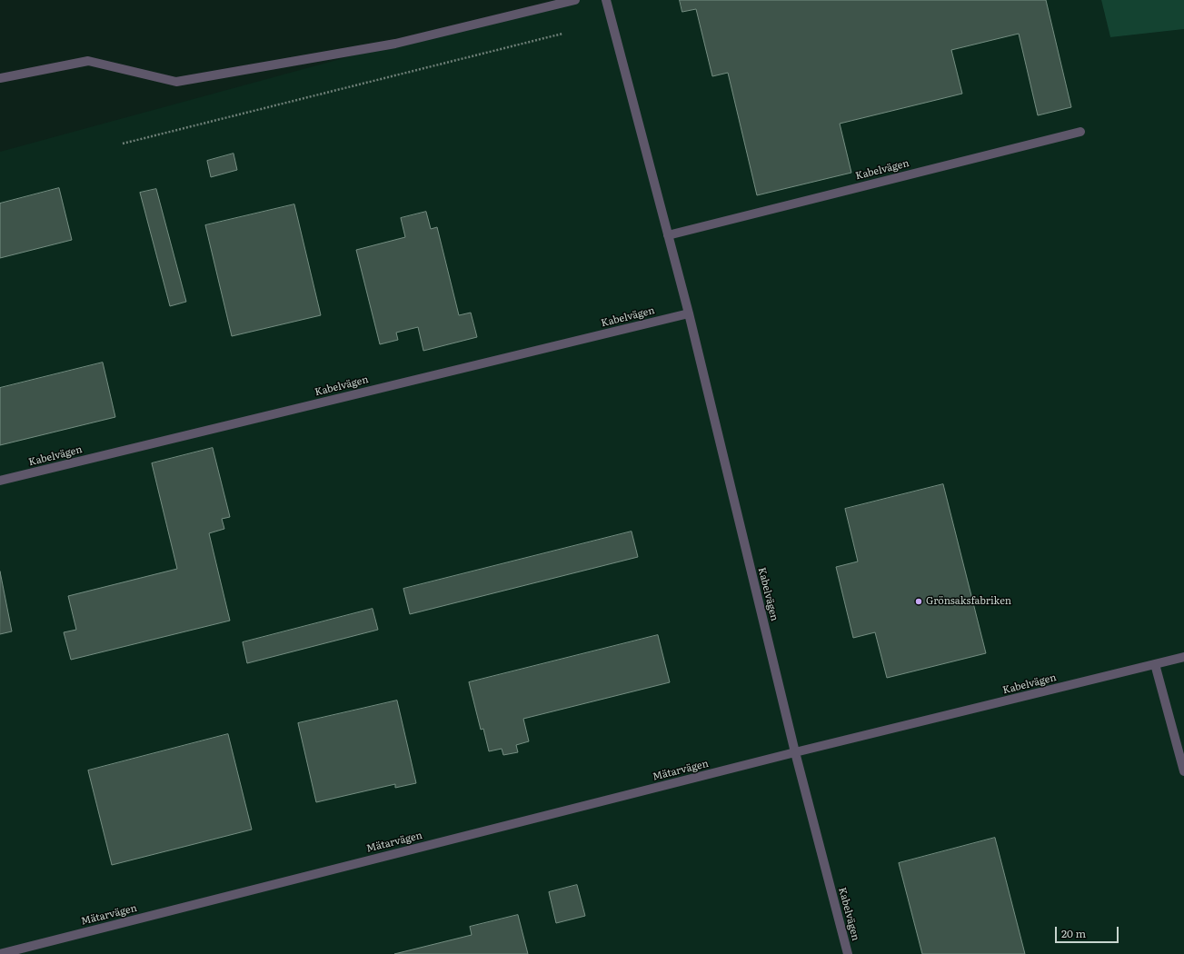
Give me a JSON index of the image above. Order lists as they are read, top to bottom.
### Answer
{
  "streets": {
    "street": ["Kabelvägen", "Mätarvägen"]
  },
  "crossings": [
    ["Kabelvägen", "Mätarvägen"]
  ],
  "places": ["Grönsaksfabriken"],
  "scale_bar": "20 m"
}
